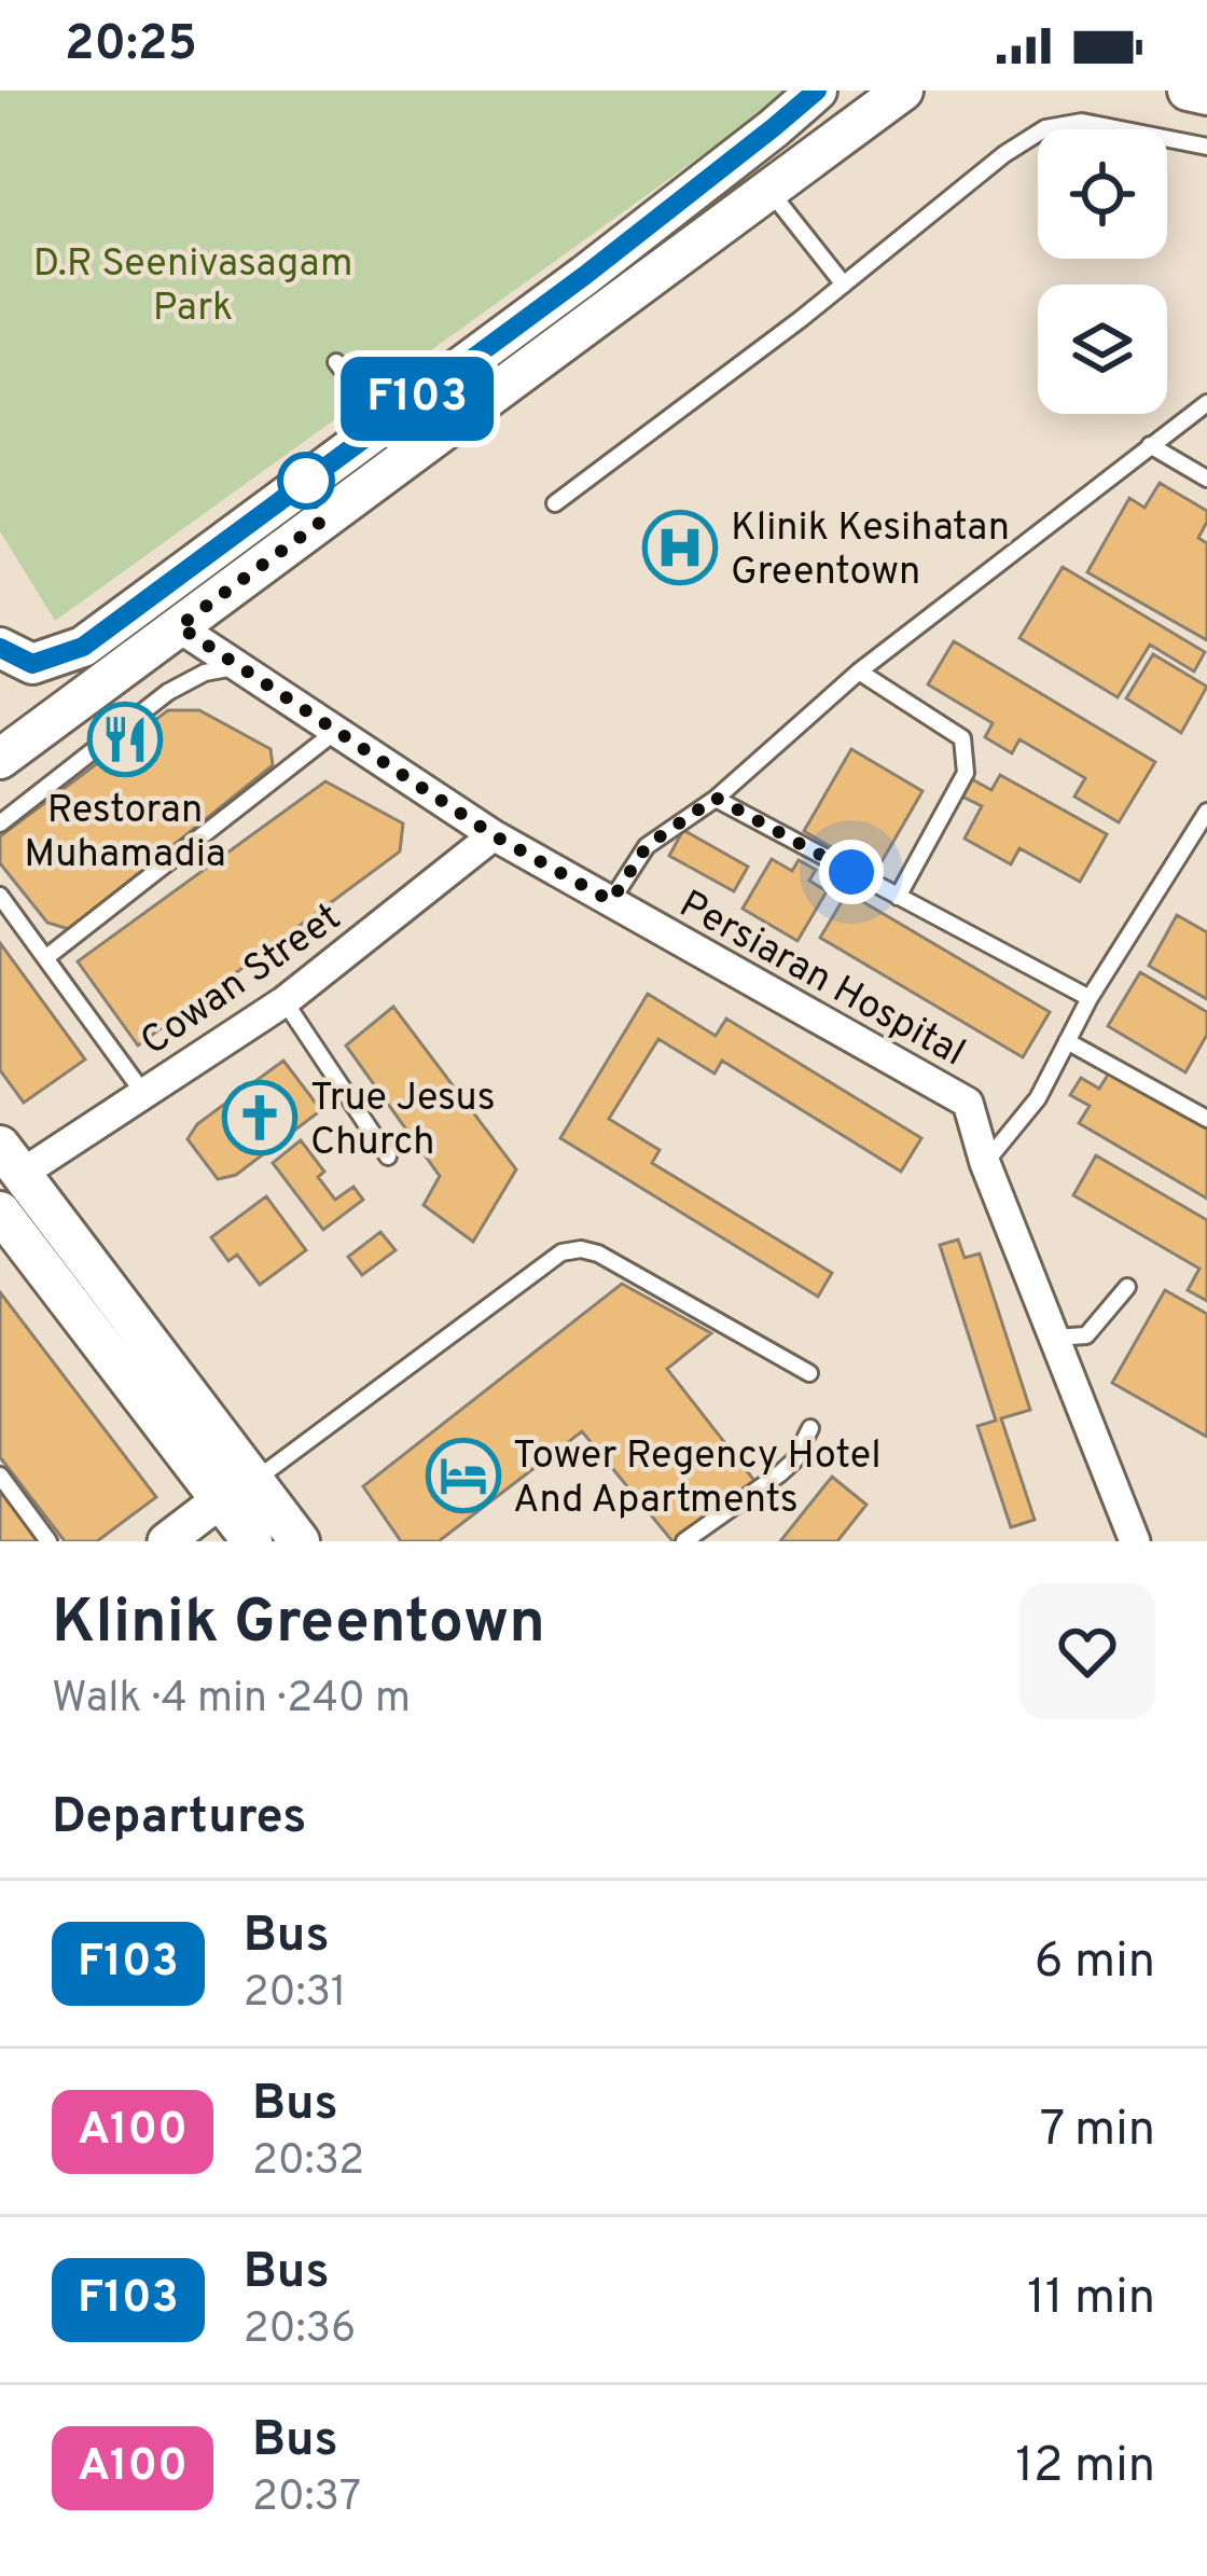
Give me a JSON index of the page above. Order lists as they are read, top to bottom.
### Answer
{
  "streets": {
    "street": ["Persiaran Hospital", "Cowan Street"]
  },
  "crossings": [
    ["Persiaran Hospital", "Cowan Street"]
  ],
  "parks": ["D.R Seenivasagam Park"],
  "places": {
    "hospital": ["Klinik Kesihatan Greentown"],
    "restaurant": ["Restoran Muhamadia"],
    "church": ["True Jesus Church"],
    "hotel": ["Tower Regency Hotel And Apartments"]
  },
  "lines": ["bus line F103"],
  "page": {
    "status": "20:25",
    "on_map": "F103",
    "heading": [
      ["Klinik Greentown", "Walk · 4 min · 240 m"],
      "Departures"
    ],
    "list": [
      {
        "mark": "F103",
        "name": "Bus",
        "note": "20:31",
        "value": "6 min"
      },
      {
        "mark": "A100",
        "name": "Bus",
        "note": "20:32",
        "value": "7 min"
      },
      {
        "mark": "F103",
        "name": "Bus",
        "note": "20:36",
        "value": "11 min"
      },
      {
        "mark": "A100",
        "name": "Bus",
        "note": "20:37",
        "value": "12 min"
      }
    ]
  }
}
